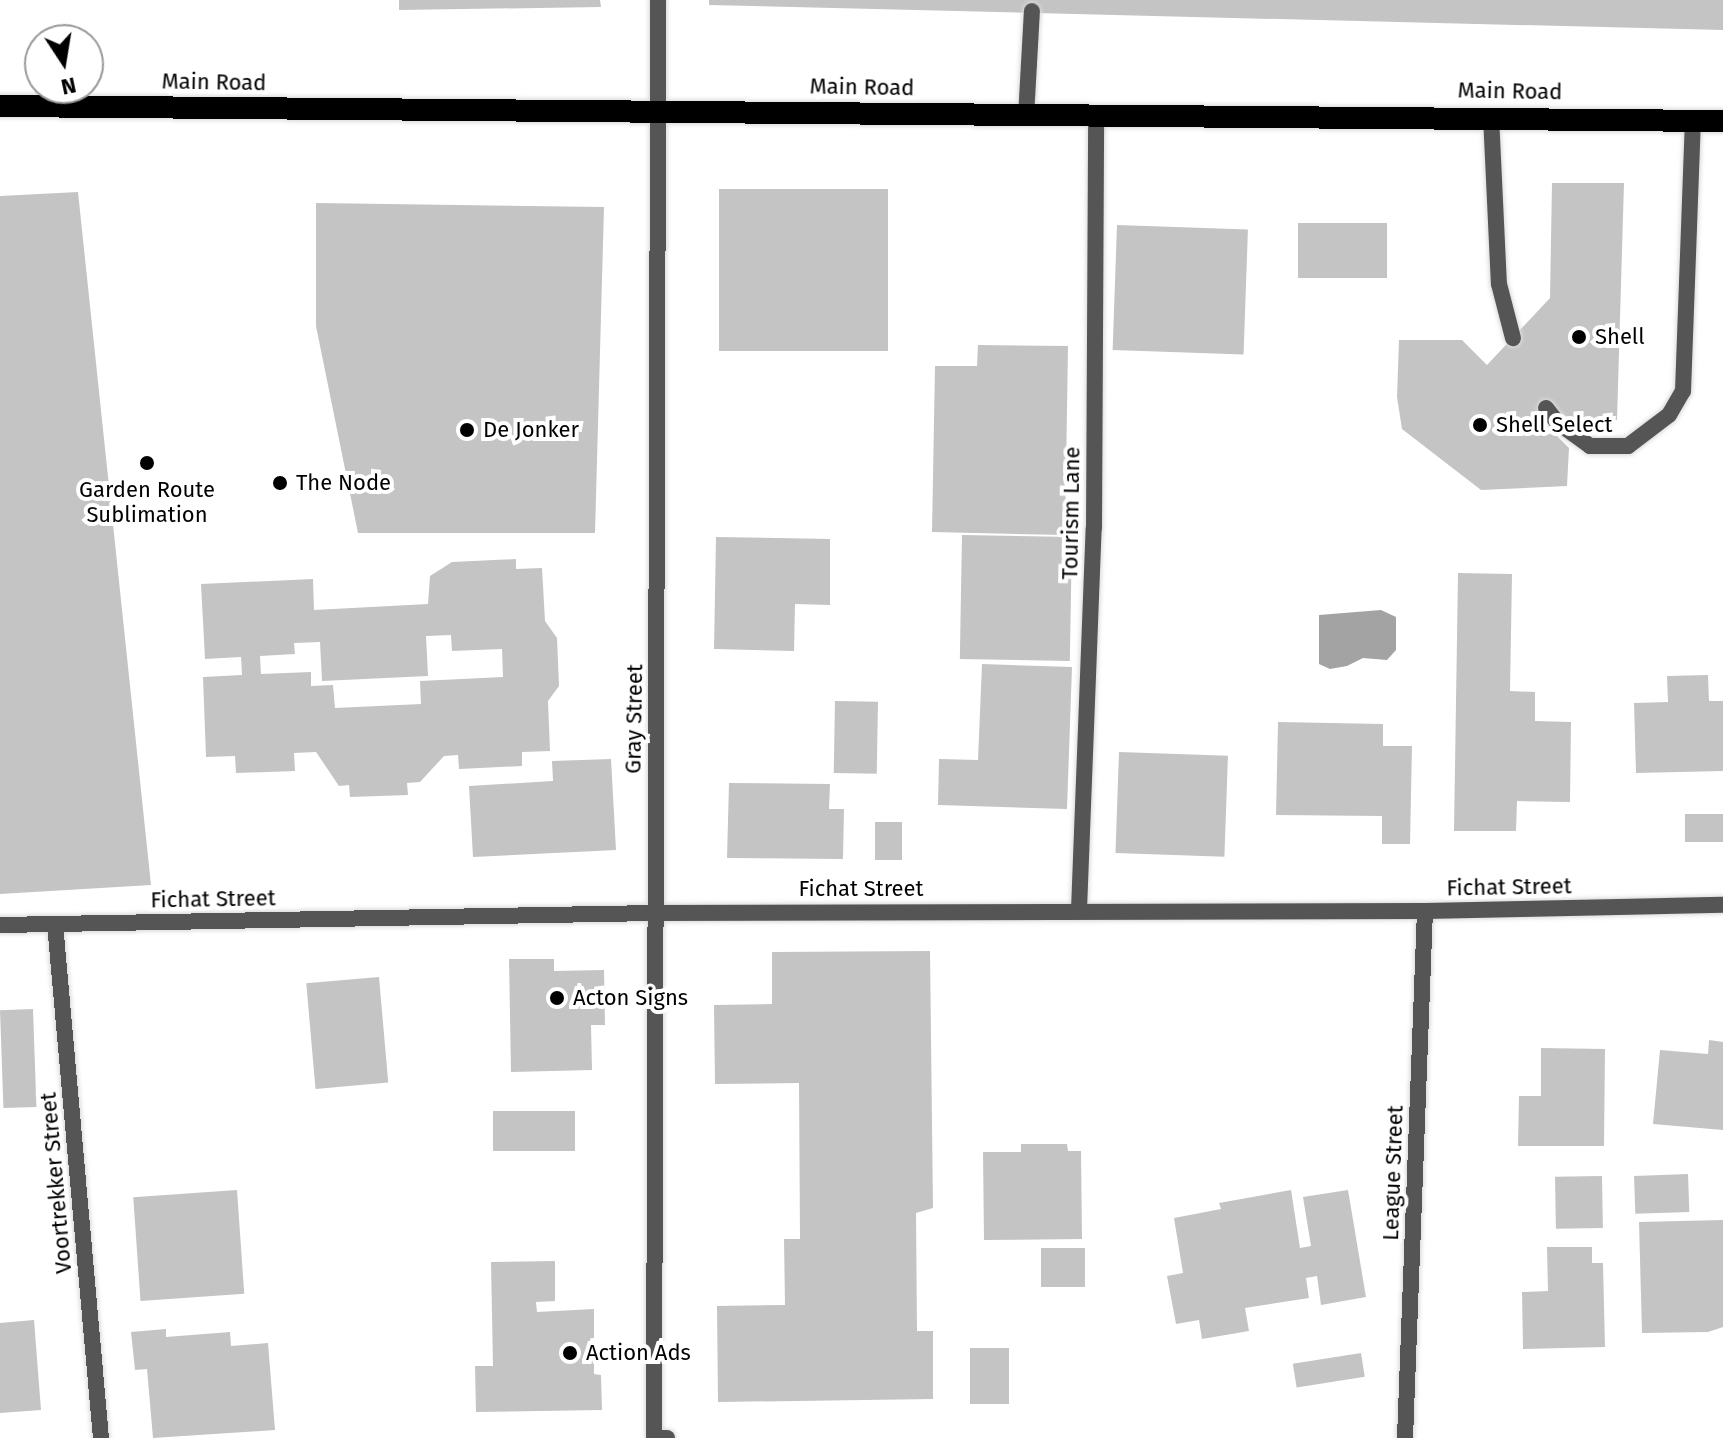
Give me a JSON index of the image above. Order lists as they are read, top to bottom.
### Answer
{
  "streets": {
    "highway": ["Main Road"],
    "street": [
      "Tourism Lane",
      "Gray Street",
      "Fichat Street",
      "League Street",
      "Voortrekker Street"
    ]
  },
  "crossings": [
    ["Main Road", "Tourism Lane"],
    ["Main Road", "Gray Street"],
    ["Tourism Lane", "Fichat Street"],
    ["Gray Street", "Fichat Street"],
    ["Fichat Street", "League Street"],
    ["Fichat Street", "Voortrekker Street"]
  ],
  "places": [
    "Shell",
    "Shell Select",
    "De Jonker",
    "Garden Route Sublimation",
    "The Node",
    "Acton Signs",
    "Action Ads"
  ],
  "north": "bottom"
}
